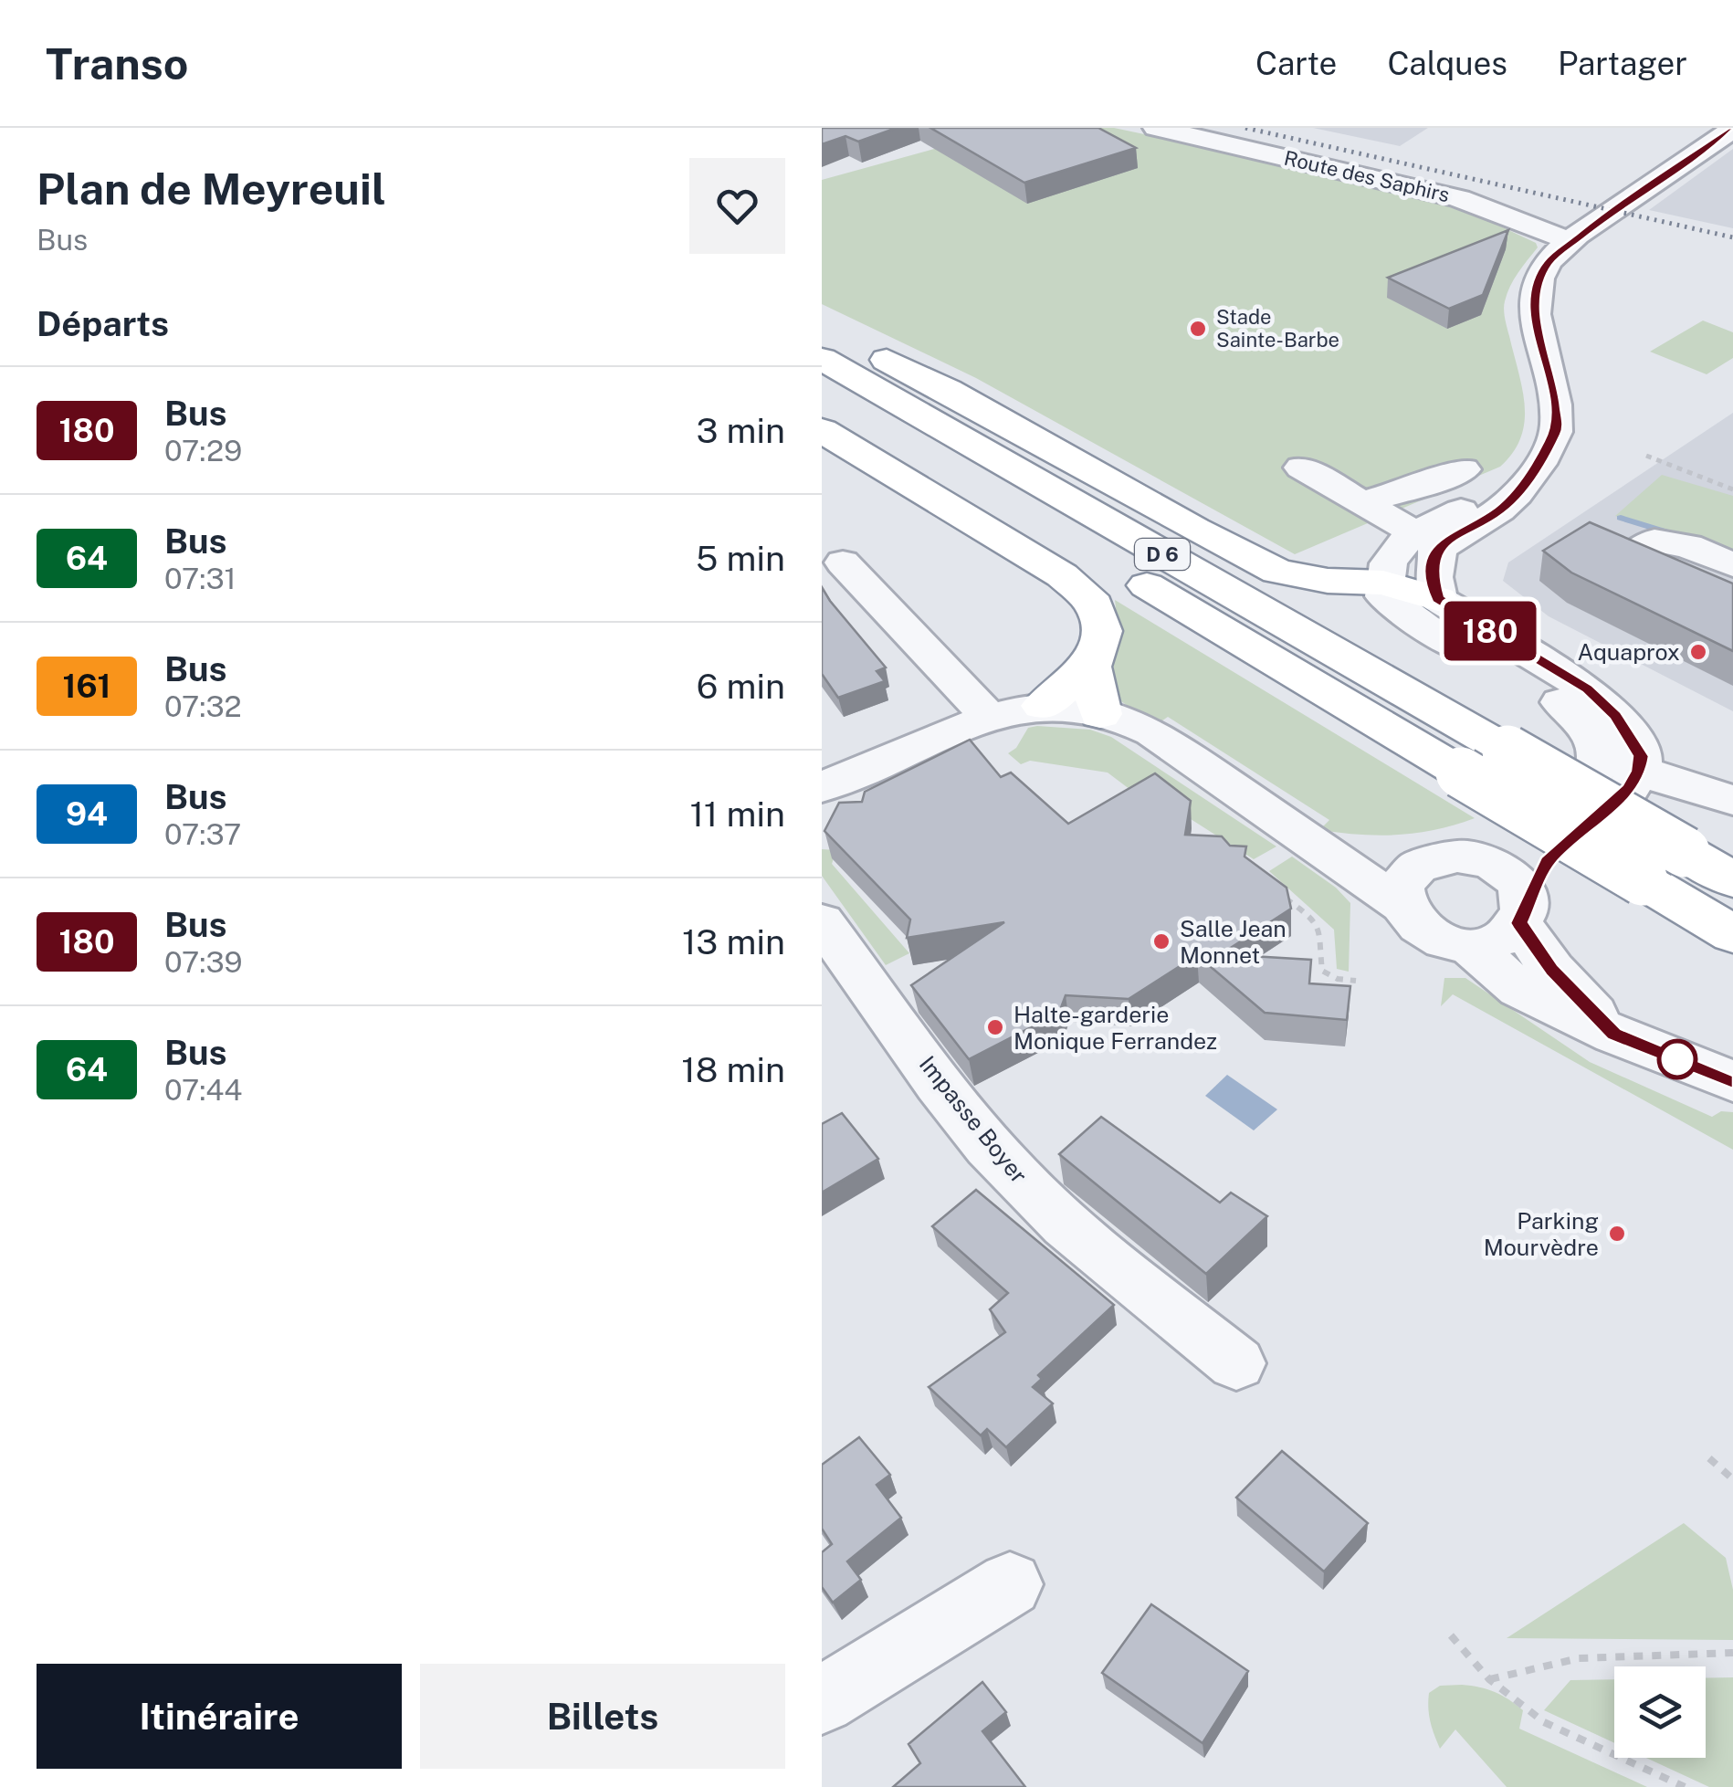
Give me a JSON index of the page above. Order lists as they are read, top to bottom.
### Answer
{
  "streets": {
    "highway": ["D 6"],
    "street": ["Route des Saphirs", "Impasse Boyer"]
  },
  "places": [
    "Stade Sainte-Barbe",
    "Aquaprox",
    "Salle Jean Monnet",
    "Halte-garderie Monique Ferrandez",
    "Parking Mourvèdre"
  ],
  "lines": ["bus line 180"],
  "page": {
    "header": "Transo",
    "nav": ["Carte", "Calques", "Partager"],
    "heading": [
      ["Plan de Meyreuil", "Bus"],
      "Départs"
    ],
    "on_map": "180",
    "list": [
      {
        "mark": "180",
        "name": "Bus",
        "note": "07:29",
        "value": "3 min"
      },
      {
        "mark": "64",
        "name": "Bus",
        "note": "07:31",
        "value": "5 min"
      },
      {
        "mark": "161",
        "name": "Bus",
        "note": "07:32",
        "value": "6 min"
      },
      {
        "mark": "94",
        "name": "Bus",
        "note": "07:37",
        "value": "11 min"
      },
      {
        "mark": "180",
        "name": "Bus",
        "note": "07:39",
        "value": "13 min"
      },
      {
        "mark": "64",
        "name": "Bus",
        "note": "07:44",
        "value": "18 min"
      }
    ],
    "buttons": ["Itinéraire", "Billets"]
  }
}
